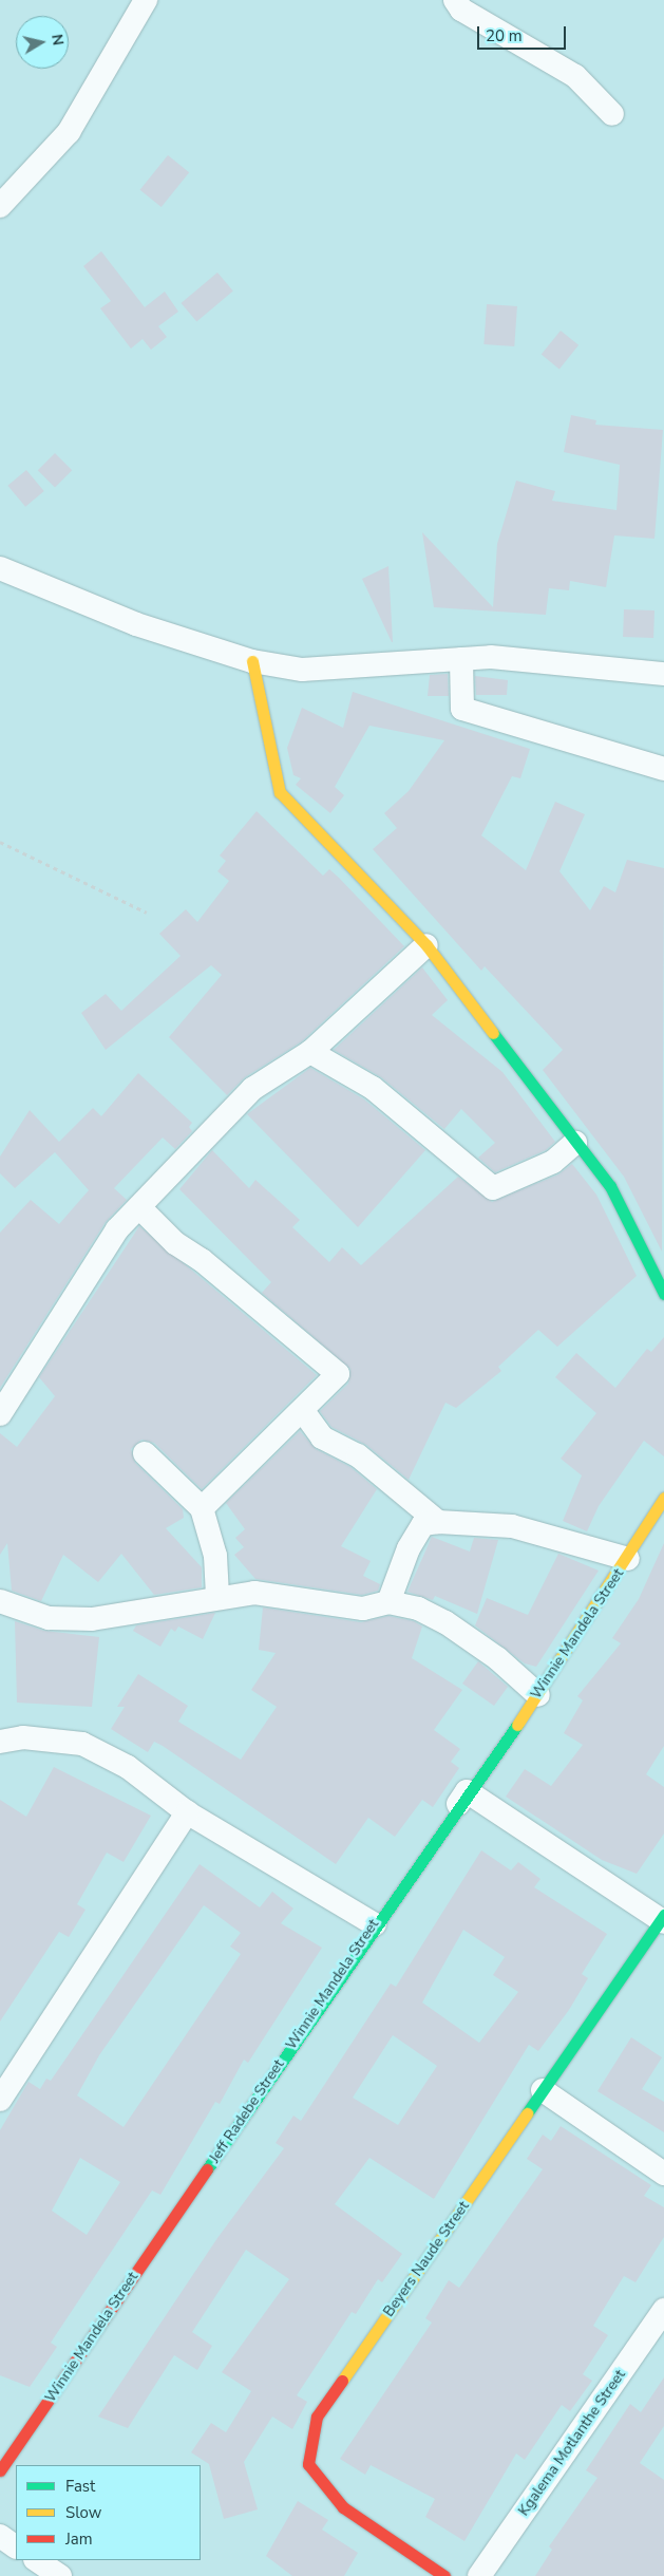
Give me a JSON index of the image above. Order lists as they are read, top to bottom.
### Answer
{
  "streets": {
    "street": [
      "Winnie Mandela Street",
      "Jeff Radebe Street",
      "Beyers Naude Street",
      "Kgalema Motlanthe Street"
    ]
  },
  "crossings": [
    ["Winnie Mandela Street", "Jeff Radebe Street"]
  ],
  "legend": ["Fast", "Slow", "Jam"],
  "scale_bar": "20 m",
  "north": "right"
}
